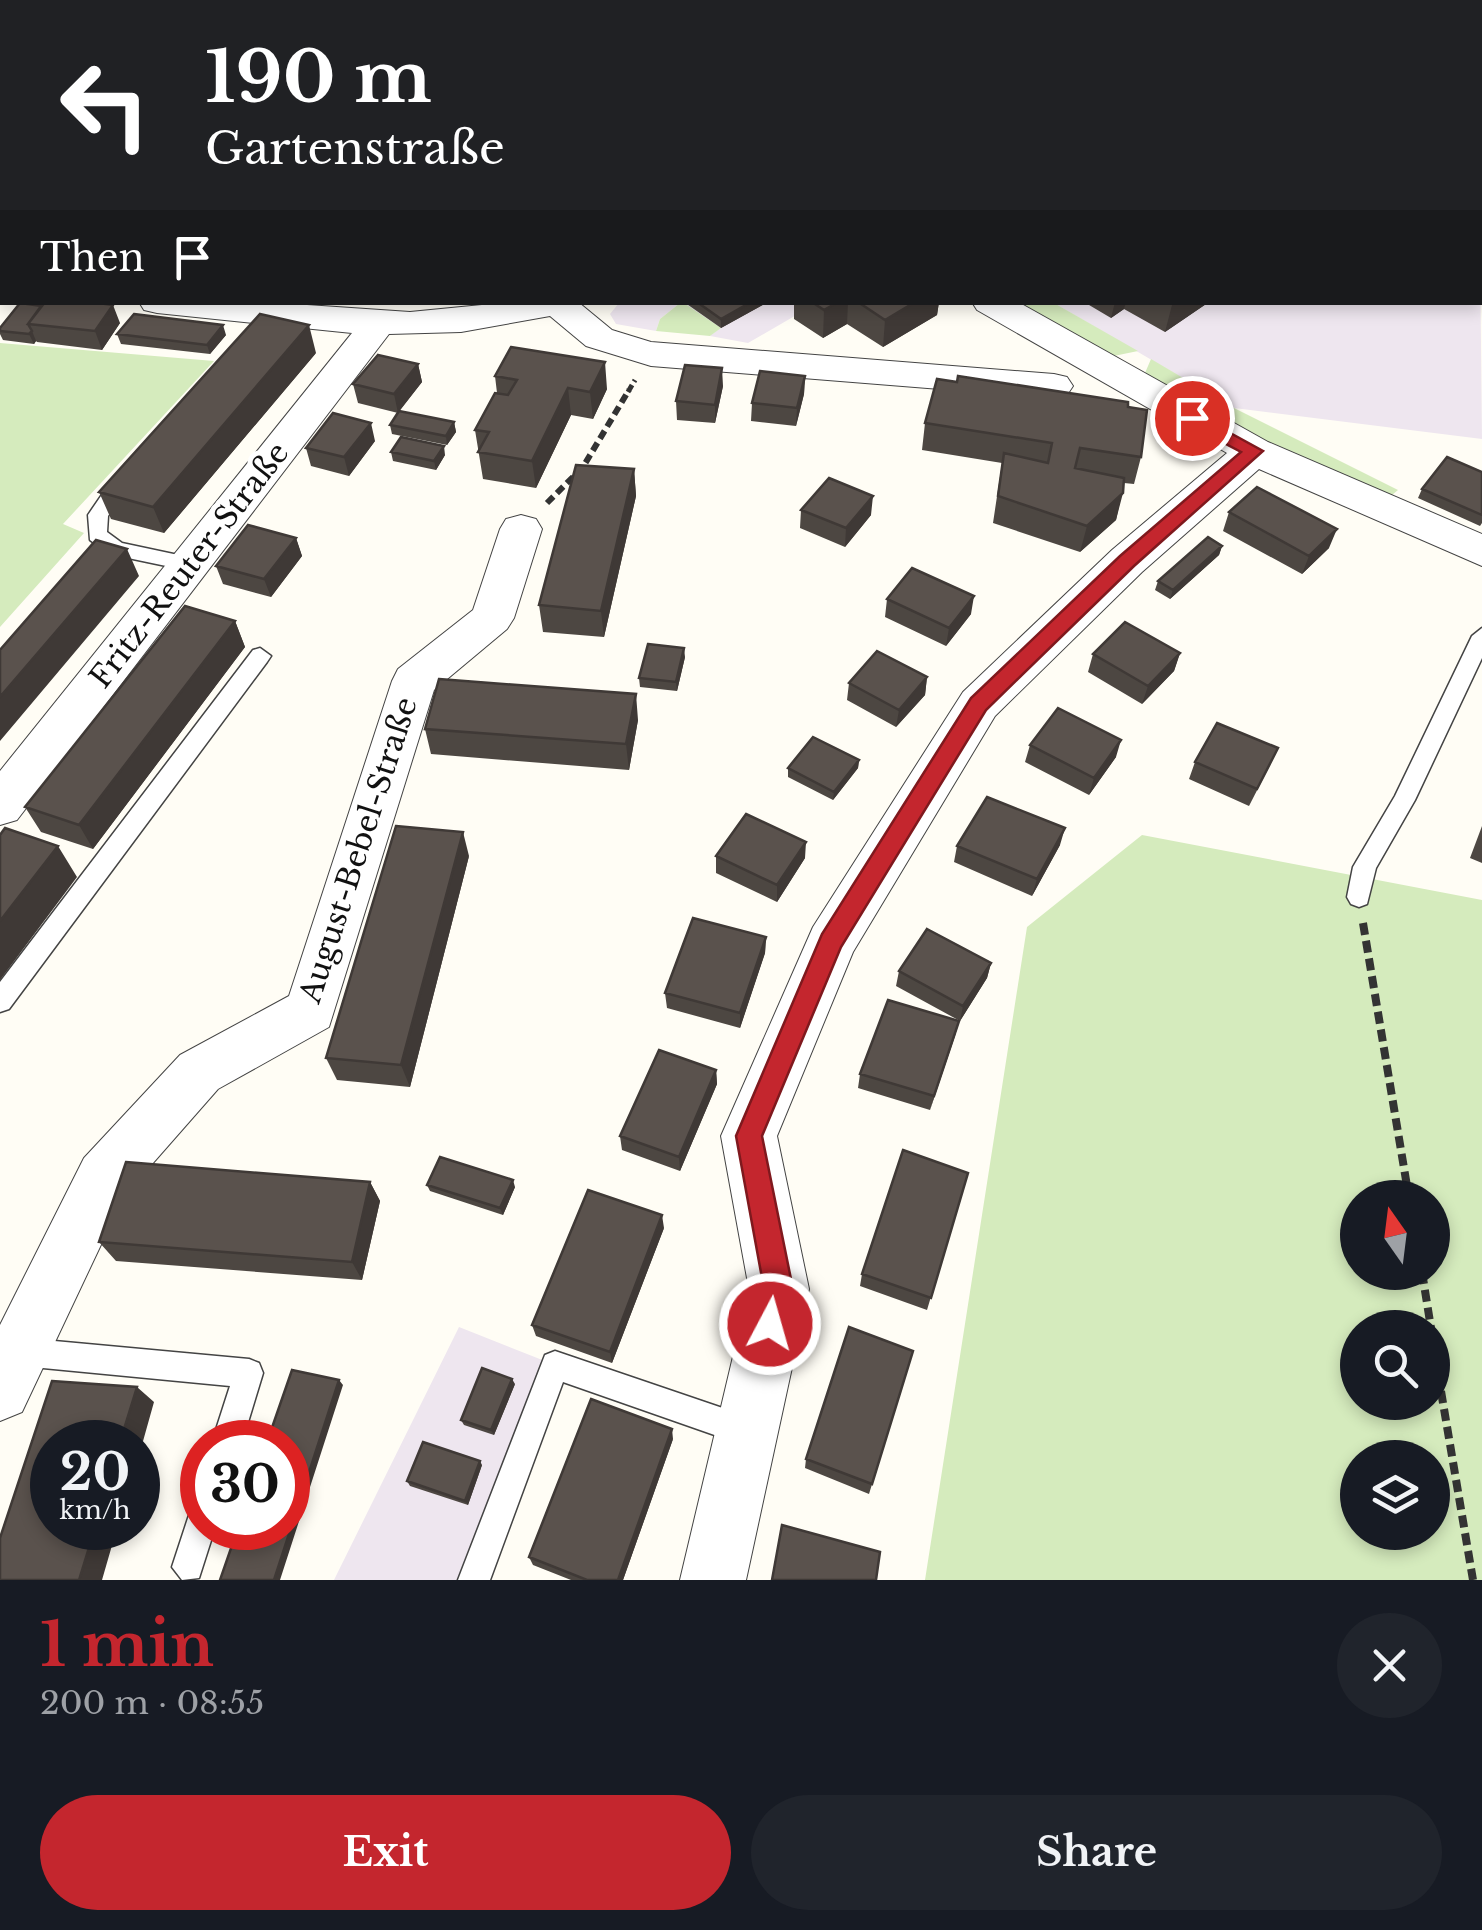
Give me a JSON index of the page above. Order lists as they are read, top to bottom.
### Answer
{
  "streets": {
    "street": ["Fritz-Reuter-Straße", "August-Bebel-Straße"]
  },
  "north": "top",
  "page": {
    "turn": ["190 m", "Gartenstraße"],
    "then": "Then",
    "speed": "20 km/h",
    "limit": "30",
    "heading": ["1 min", "200 m · 08:55"],
    "buttons": ["Exit", "Share"]
  }
}
